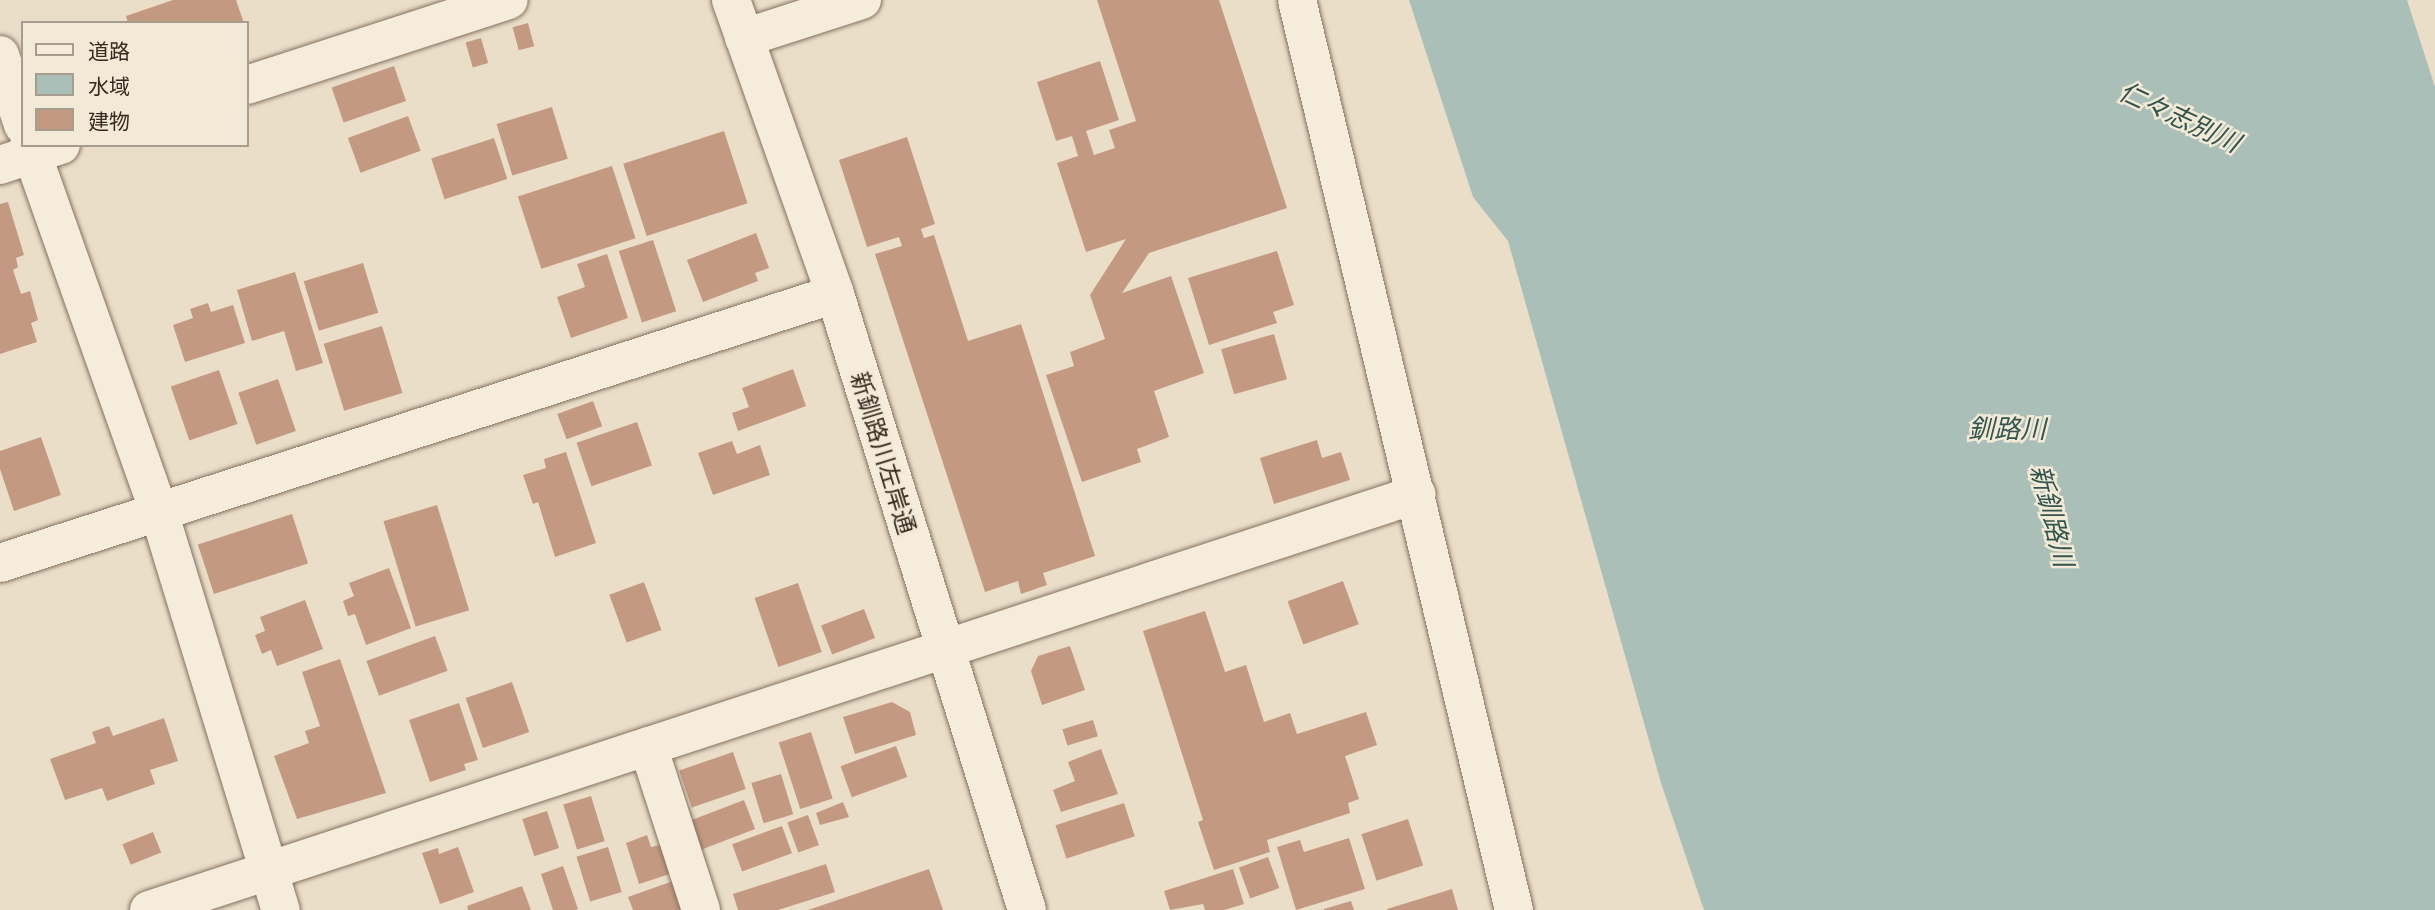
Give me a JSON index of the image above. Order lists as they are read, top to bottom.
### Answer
{
  "streets": {
    "street": ["新釧路川左岸通"]
  },
  "water": ["仁々志別川", "釧路川", "新釧路川"],
  "legend": ["道路", "水域", "建物"]
}
